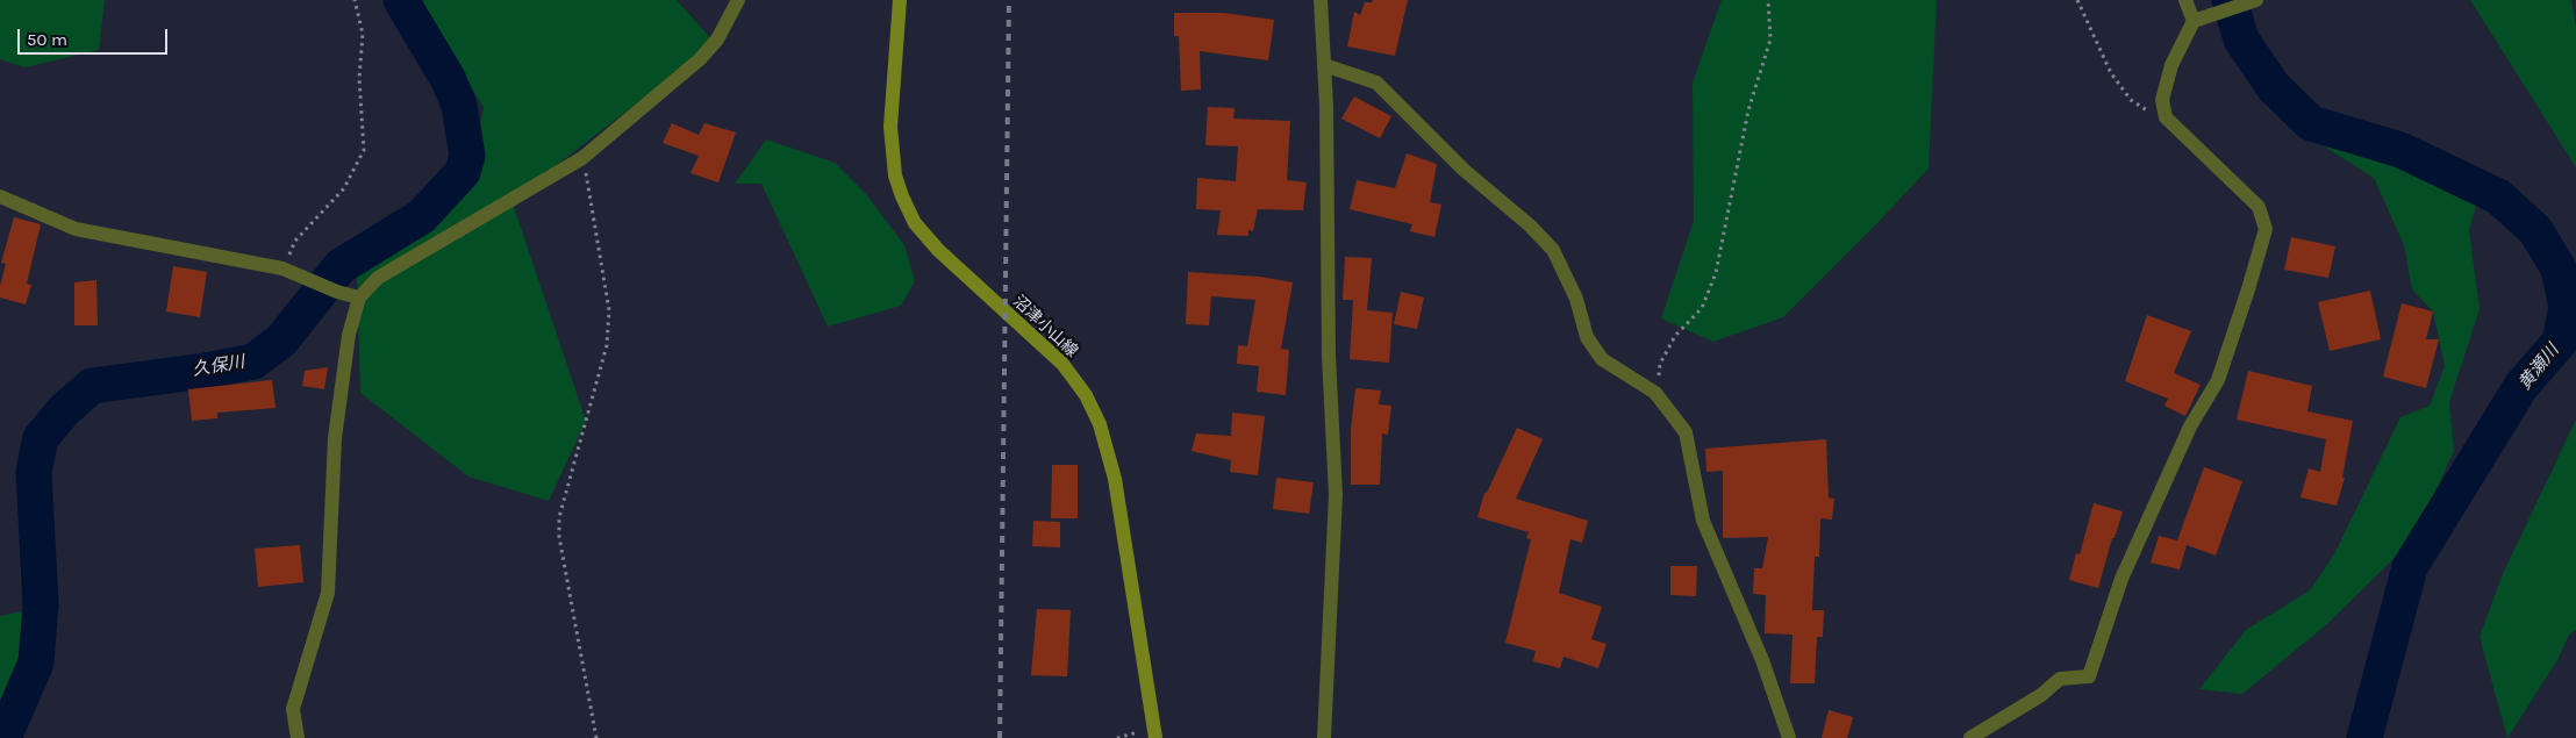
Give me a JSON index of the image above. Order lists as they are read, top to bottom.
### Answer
{
  "streets": {
    "main road": ["沼津小山線"]
  },
  "water": ["久保川", "黄瀬川"],
  "scale_bar": "50 m"
}
